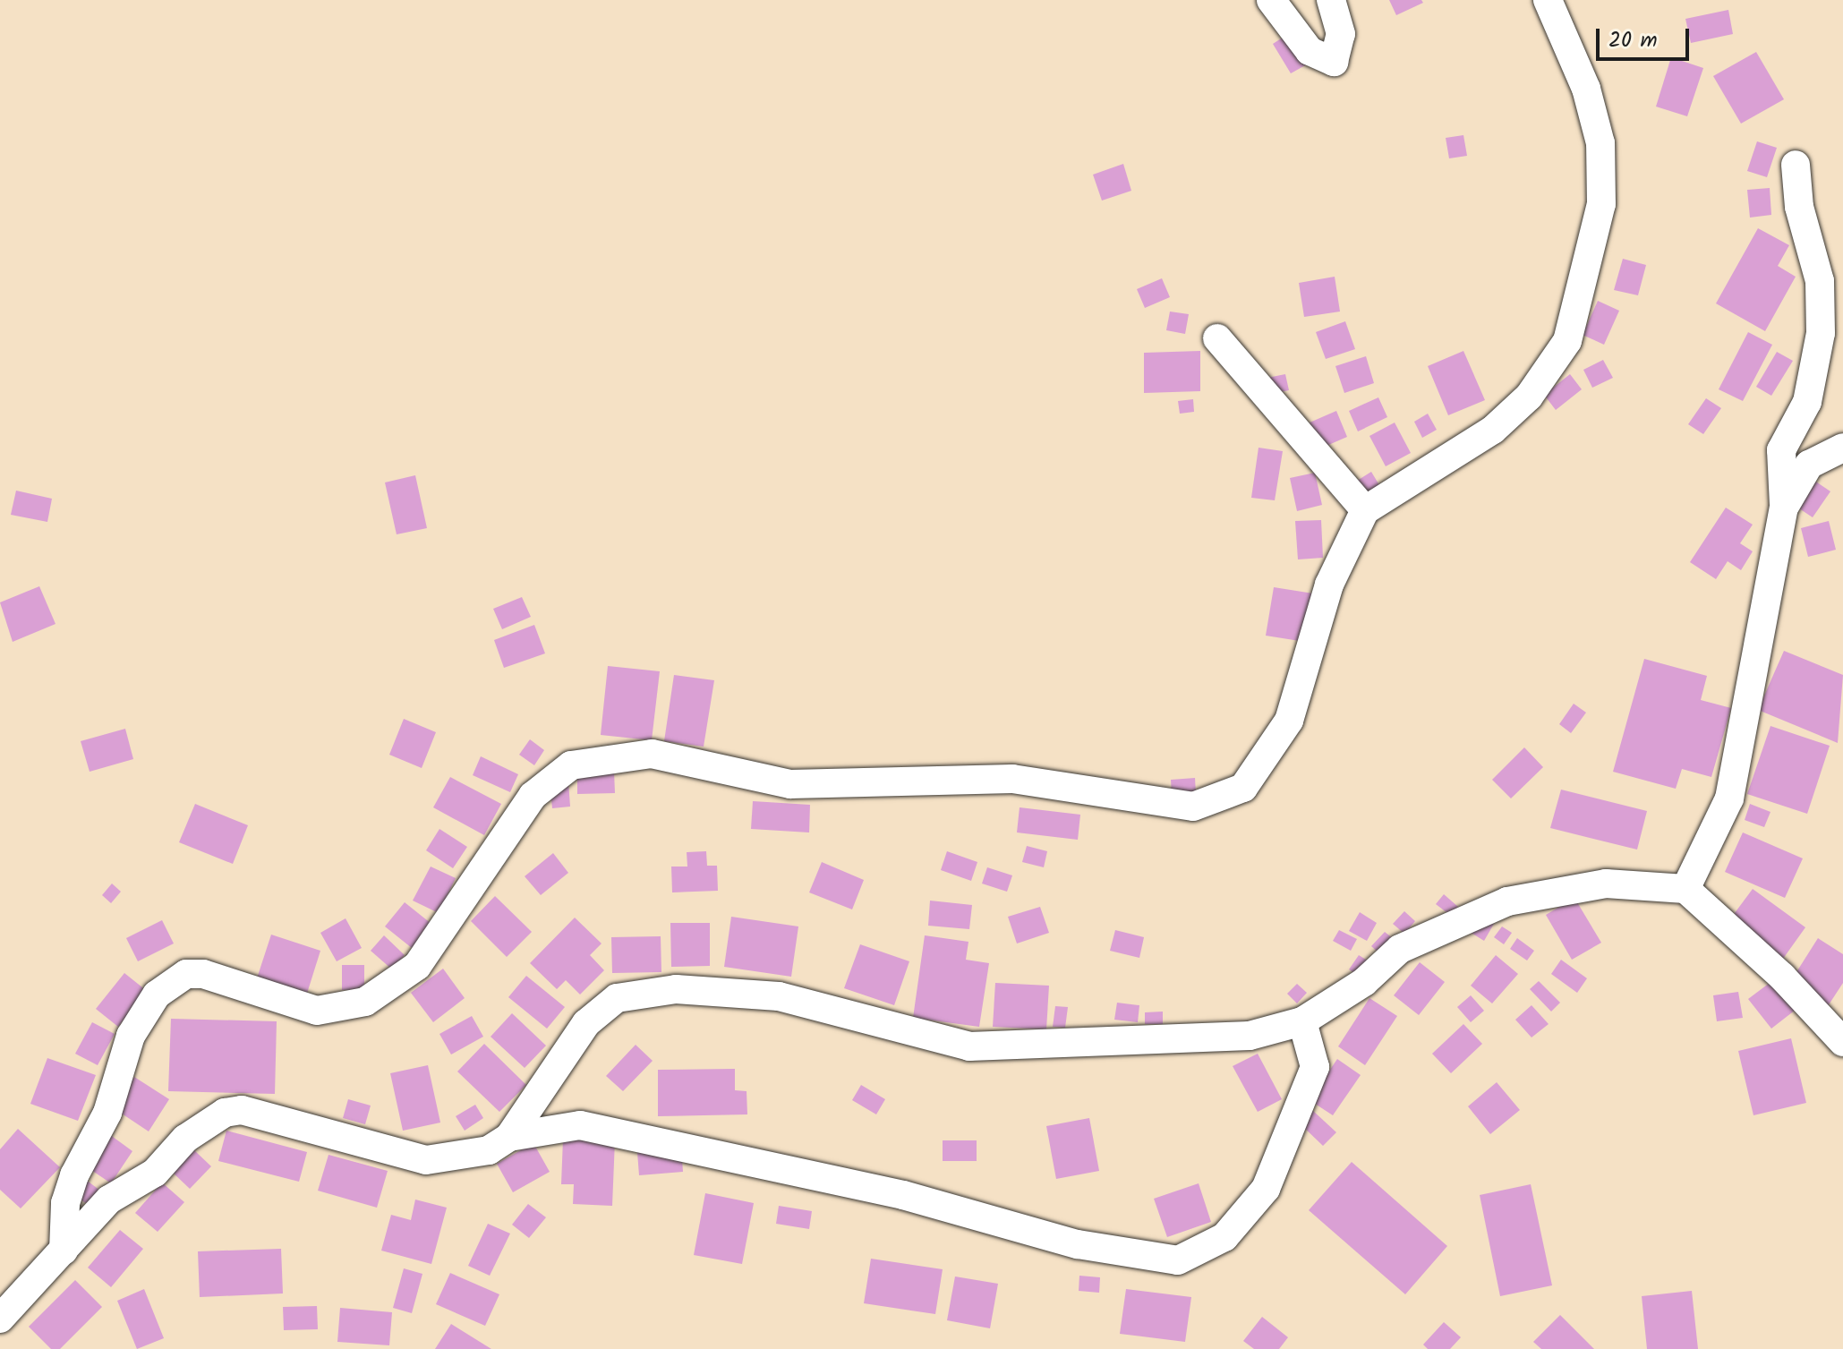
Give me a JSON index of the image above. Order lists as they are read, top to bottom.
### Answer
{
  "scale_bar": "20 m"
}
